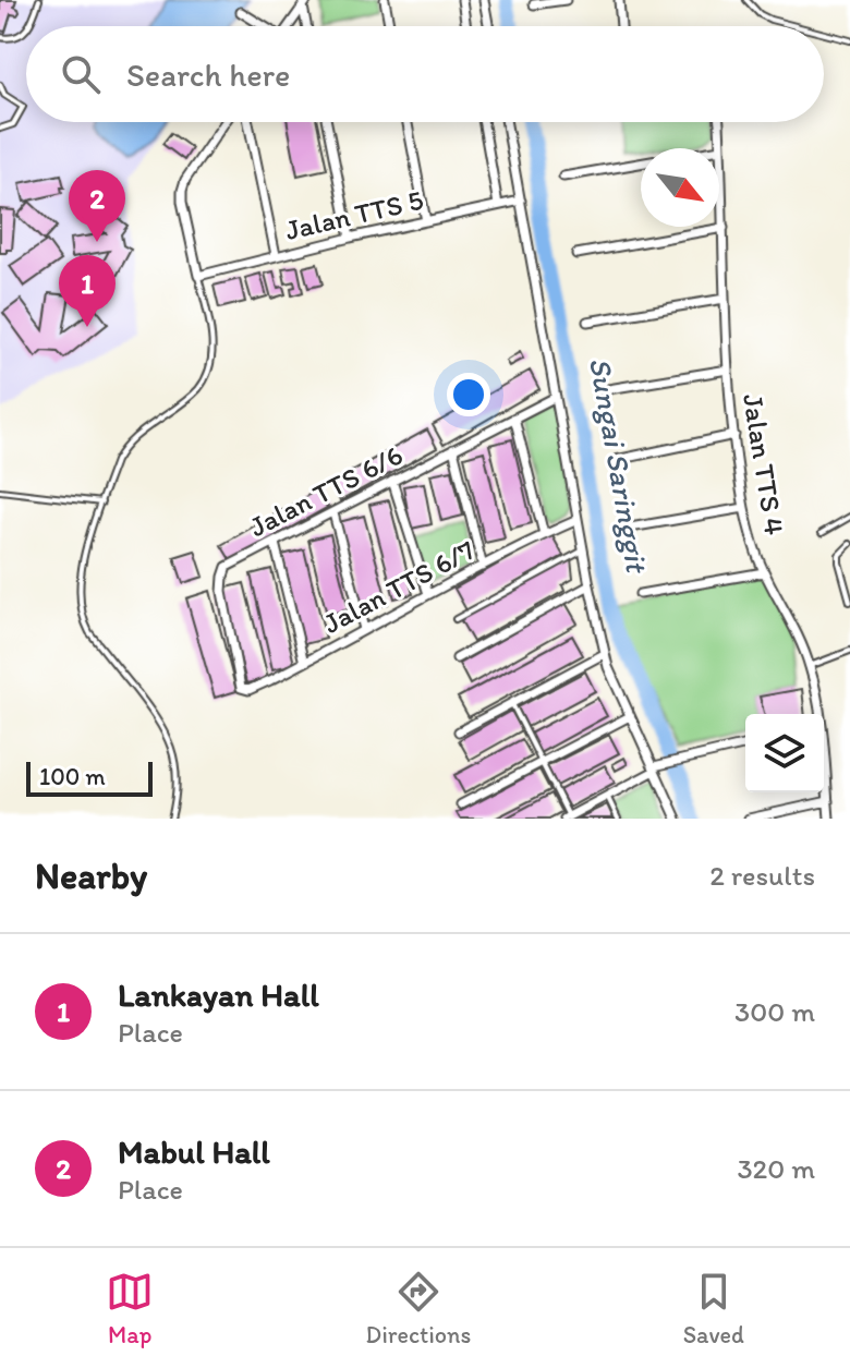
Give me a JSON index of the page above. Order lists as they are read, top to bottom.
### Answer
{
  "streets": {
    "street": [
      "Jalan TTS 5",
      "Jalan TTS 4",
      "Jalan TTS 6/6",
      "Jalan TTS 6/7"
    ]
  },
  "crossings": [
    ["Jalan TTS 6/6", "Jalan TTS 6/7"]
  ],
  "water": ["Sungai Saringgit"],
  "scale_bar": "100 m",
  "north": "bottom right",
  "page": {
    "search": "Search here",
    "pins": ["2", "1"],
    "scale": "100 m",
    "heading": ["Nearby", "2 results"],
    "list": [
      {
        "mark": "1",
        "name": "Lankayan Hall",
        "note": "Place",
        "value": "300 m"
      },
      {
        "mark": "2",
        "name": "Mabul Hall",
        "note": "Place",
        "value": "320 m"
      }
    ],
    "nav": ["Map", "Directions", "Saved"]
  }
}
